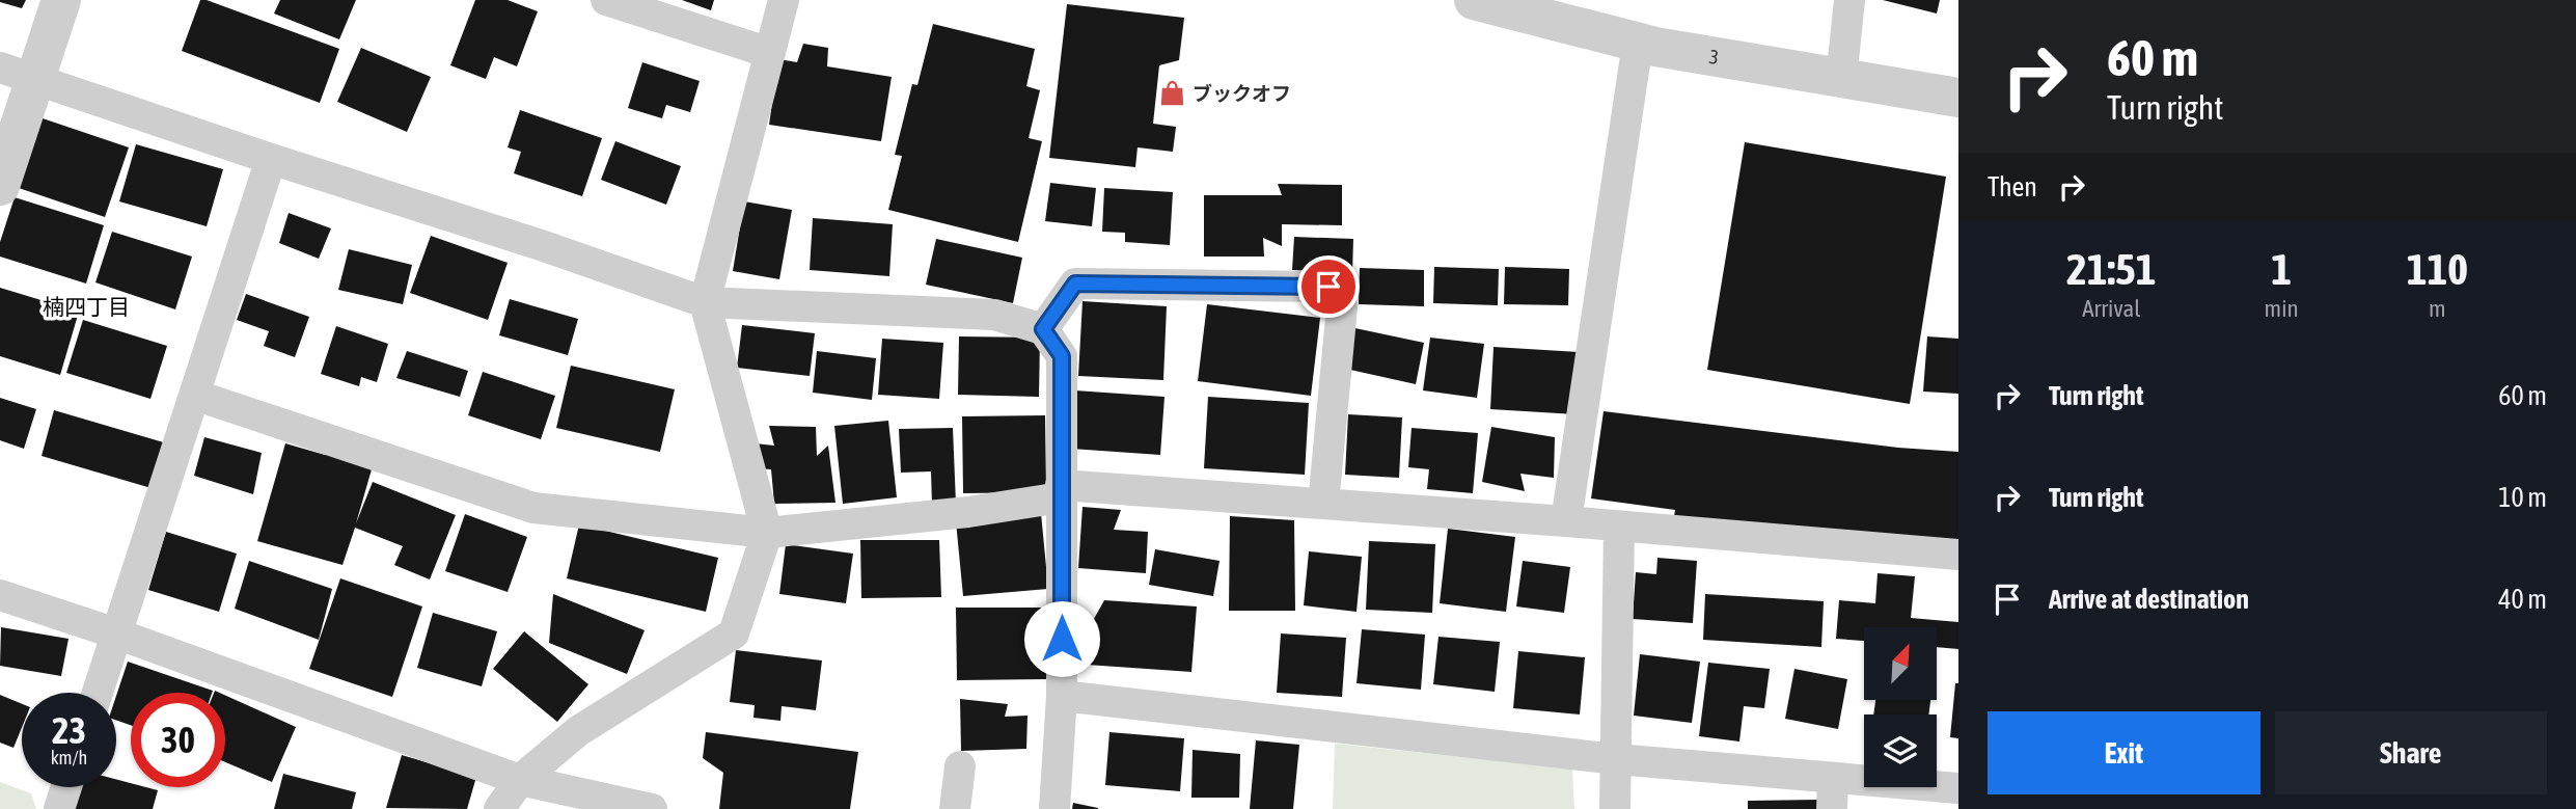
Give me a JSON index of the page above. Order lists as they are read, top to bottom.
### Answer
{
  "streets": {
    "street": ["3"]
  },
  "districts": ["楠四丁目"],
  "places": {
    "shop": ["ブックオフ"]
  },
  "north": "top right",
  "page": {
    "turn": ["60 m", "Turn right"],
    "then": "Then",
    "eta": [
      "21:51",
      "Arrival",
      "1",
      "min",
      "110",
      "m"
    ],
    "list": [
      {
        "name": "Turn right",
        "value": "60 m"
      },
      {
        "name": "Turn right",
        "value": "10 m"
      },
      {
        "name": "Arrive at destination",
        "value": "40 m"
      }
    ],
    "speed": "23 km/h",
    "limit": "30",
    "buttons": ["Exit", "Share"]
  }
}
